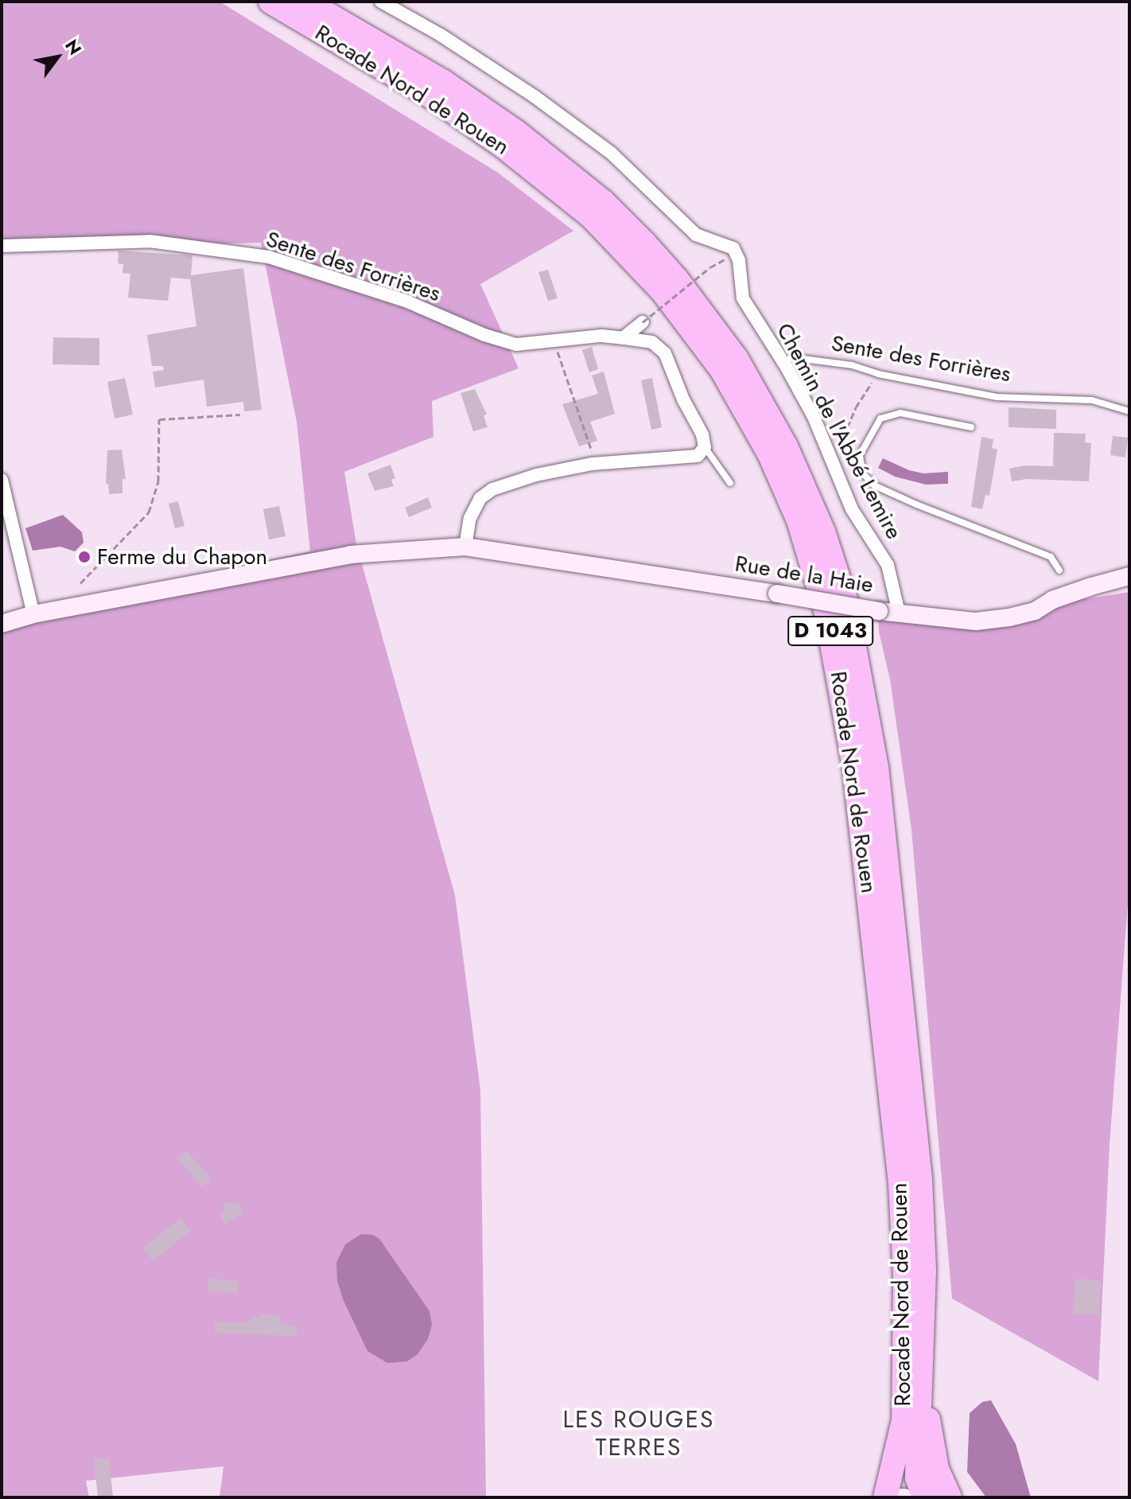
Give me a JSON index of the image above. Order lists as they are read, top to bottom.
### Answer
{
  "streets": {
    "highway": ["Rocade Nord de Rouen", "D 1043"],
    "street": ["Sente des Forrières", "Chemin de l'Abbé Lemire", "Rue de la Haie"]
  },
  "crossings": [
    ["Sente des Forrières", "Chemin de l'Abbé Lemire"],
    ["Chemin de l'Abbé Lemire", "Rue de la Haie"]
  ],
  "districts": ["LES ROUGES TERRES"],
  "places": ["Ferme du Chapon"],
  "north": "top right"
}
